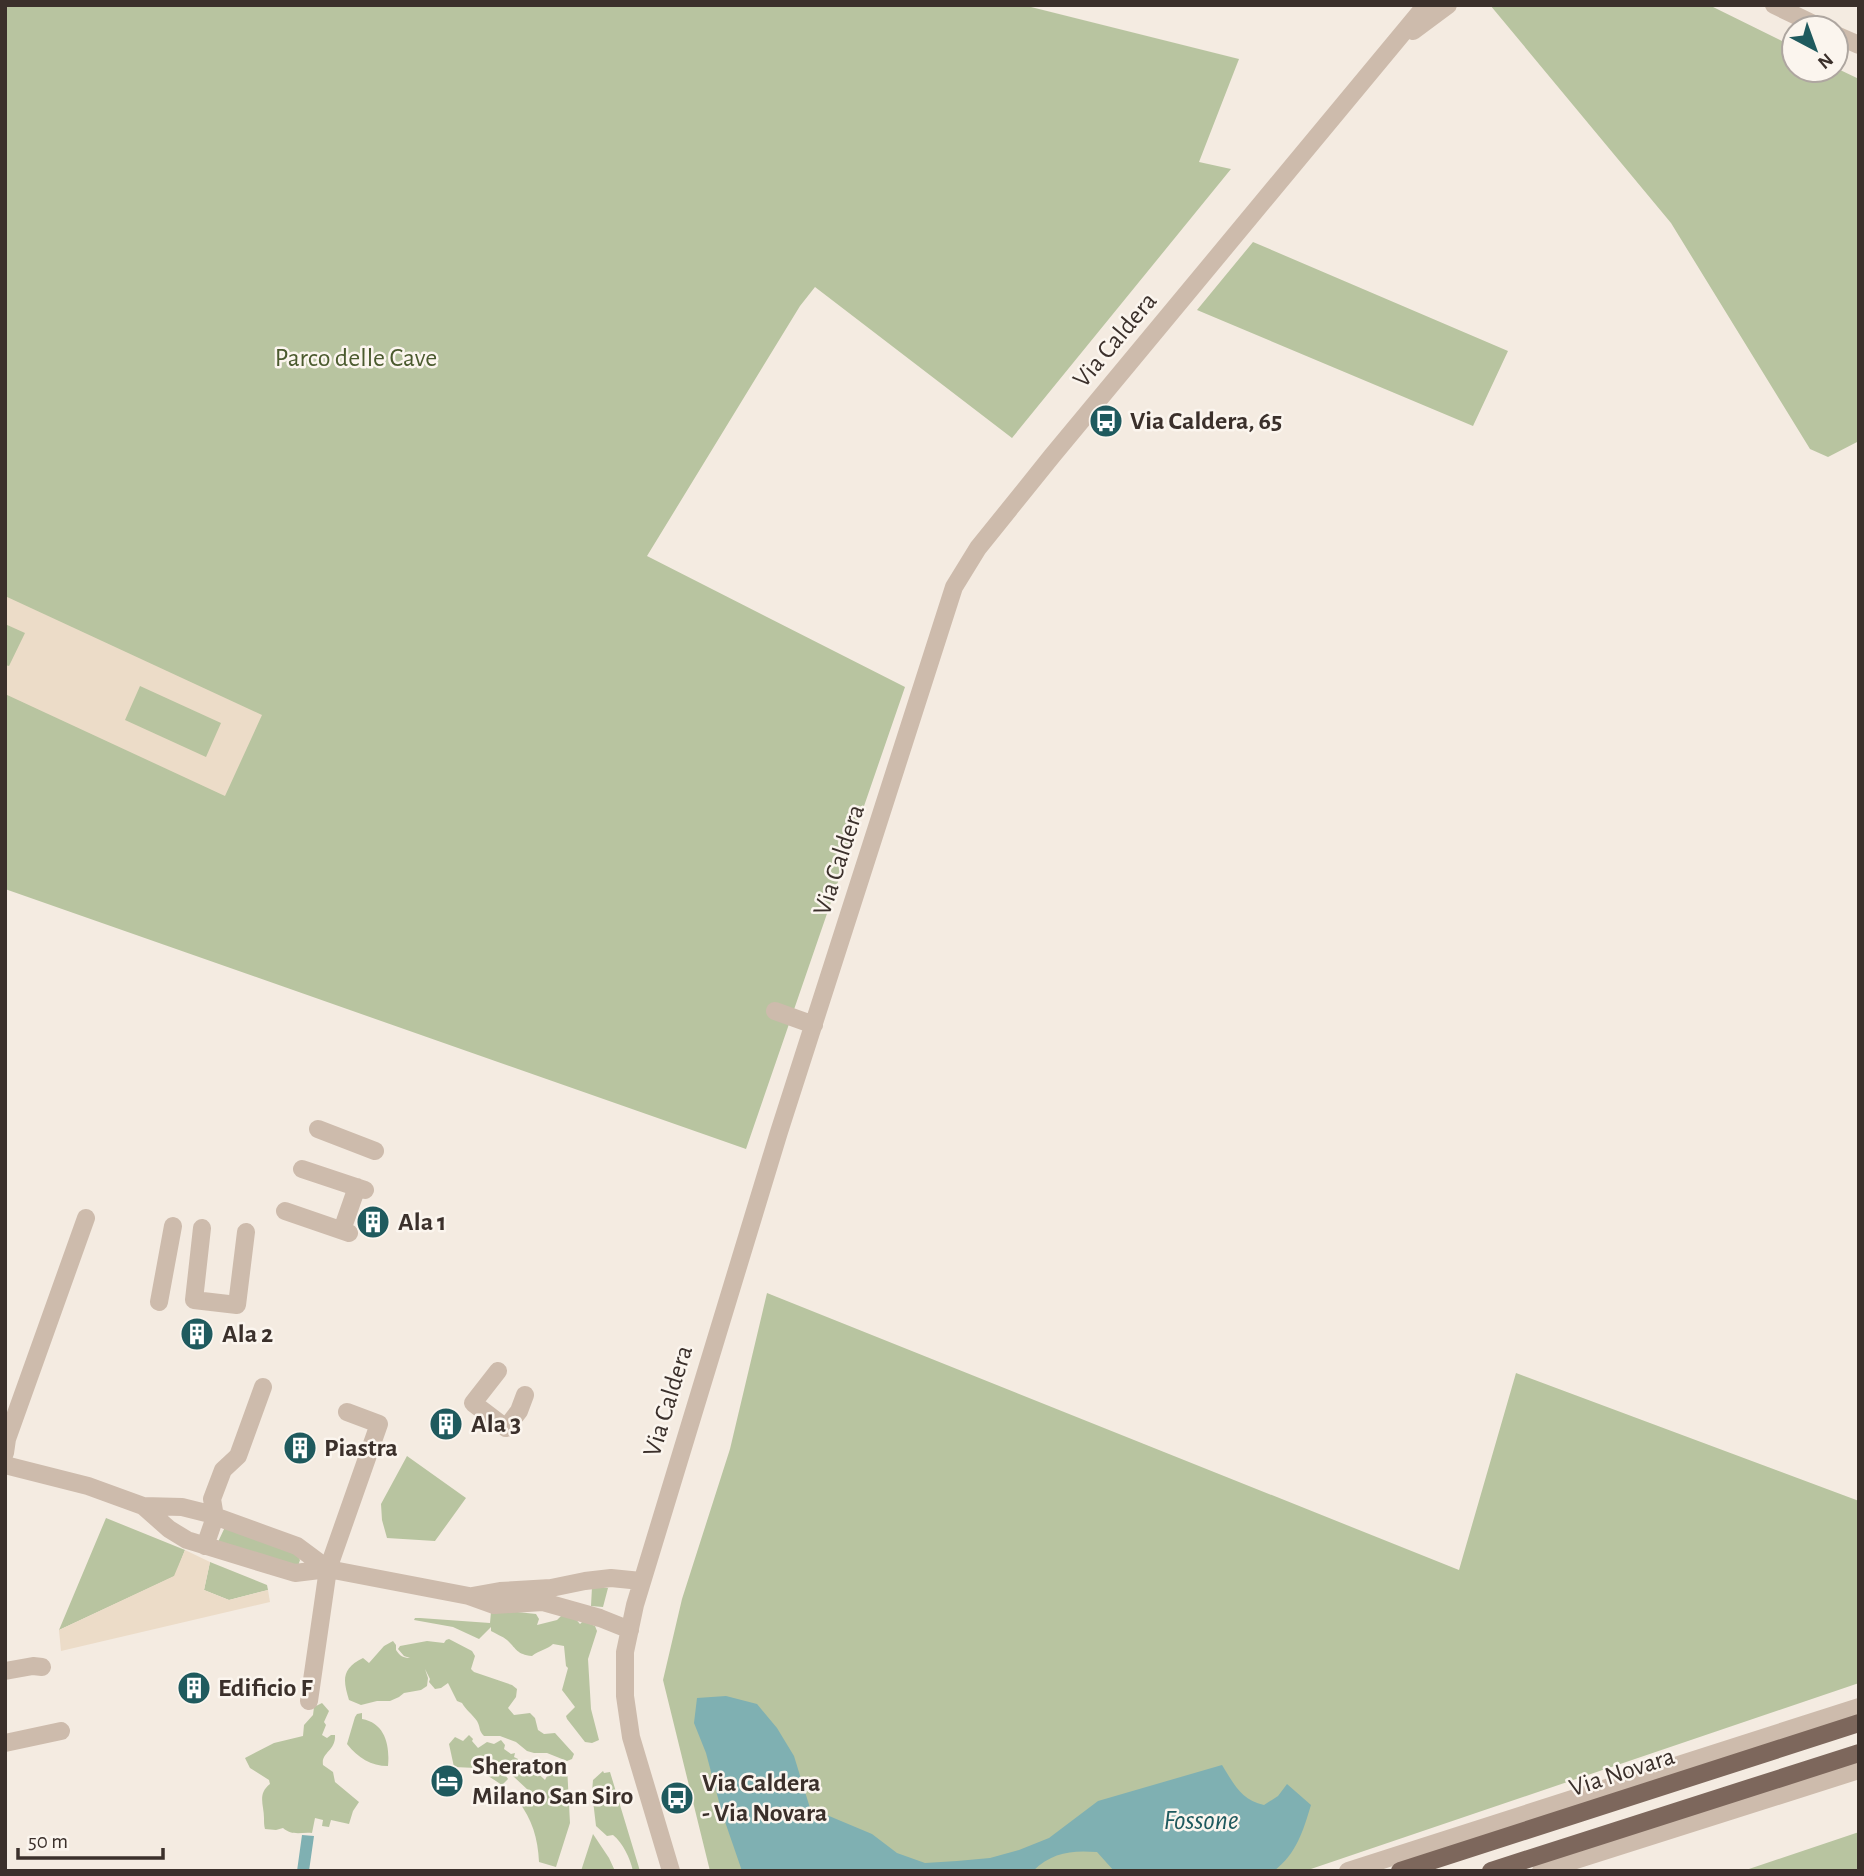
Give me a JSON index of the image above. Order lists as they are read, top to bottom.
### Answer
{
  "streets": {
    "main road": ["Via Novara"],
    "street": ["Via Caldera"]
  },
  "water": ["Fossone"],
  "parks": ["Parco delle Cave"],
  "places": {
    "bus stop": ["Via Caldera, 65", "Via Caldera - Via Novara"],
    "building": [
      "Ala 1",
      "Ala 2",
      "Ala 3",
      "Piastra",
      "Edificio F"
    ],
    "hotel": ["Sheraton Milano San Siro"]
  },
  "scale_bar": "50 m",
  "north": "bottom right"
}
